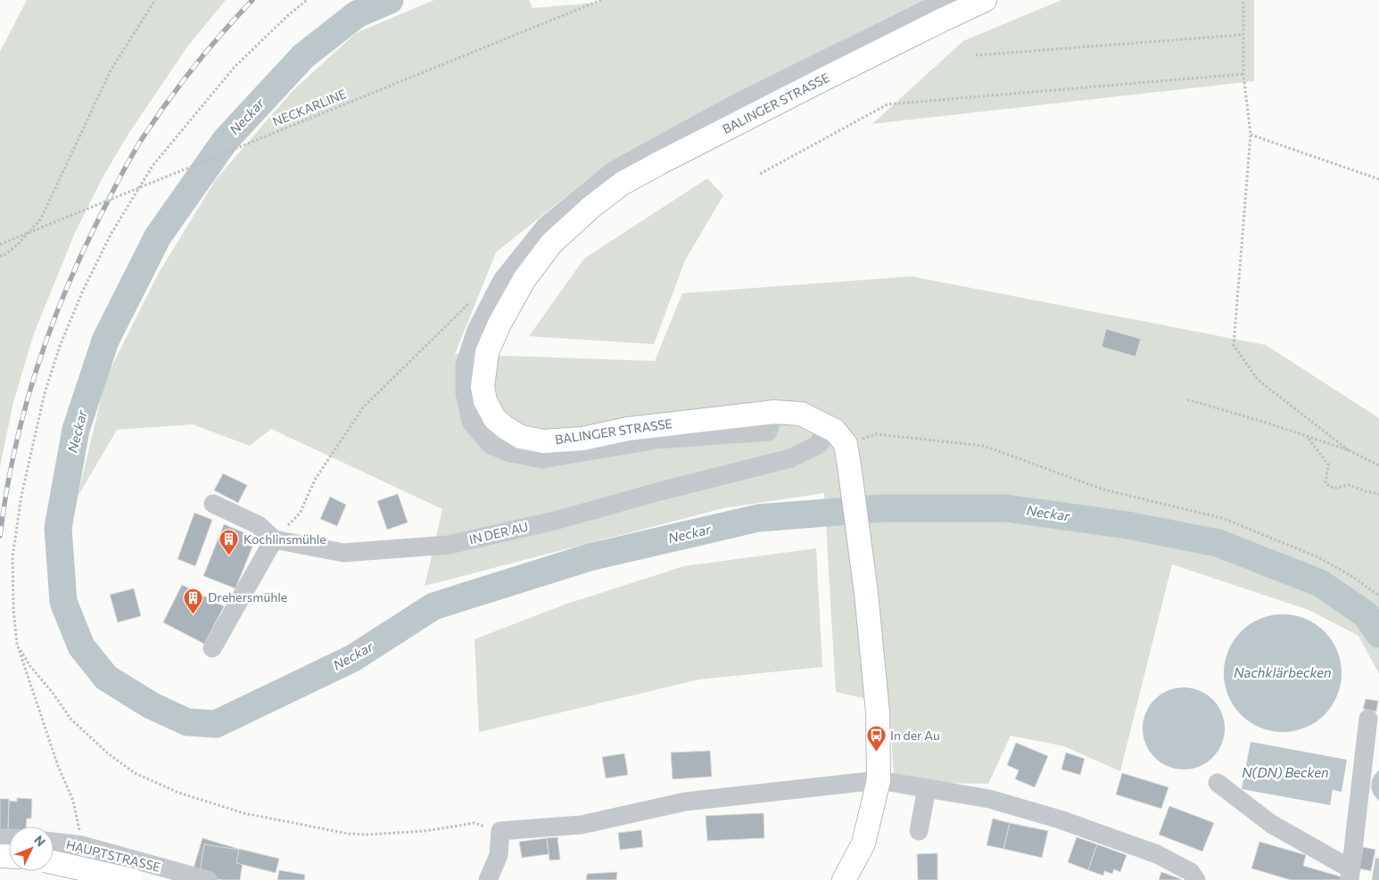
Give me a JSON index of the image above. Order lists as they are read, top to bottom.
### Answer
{
  "streets": {
    "main road": ["BALINGER STRASSE"],
    "street": ["IN DER AU", "HAUPTSTRASSE"],
    "path": ["NECKARLINE"]
  },
  "crossings": [
    ["BALINGER STRASSE", "IN DER AU"]
  ],
  "water": ["Neckar", "Nachklärbecken", "N(DN) Becken"],
  "places": {
    "building": ["Kochlinsmühle", "Drehersmühle"],
    "bus stop": ["In der Au"]
  },
  "north": "top right"
}
